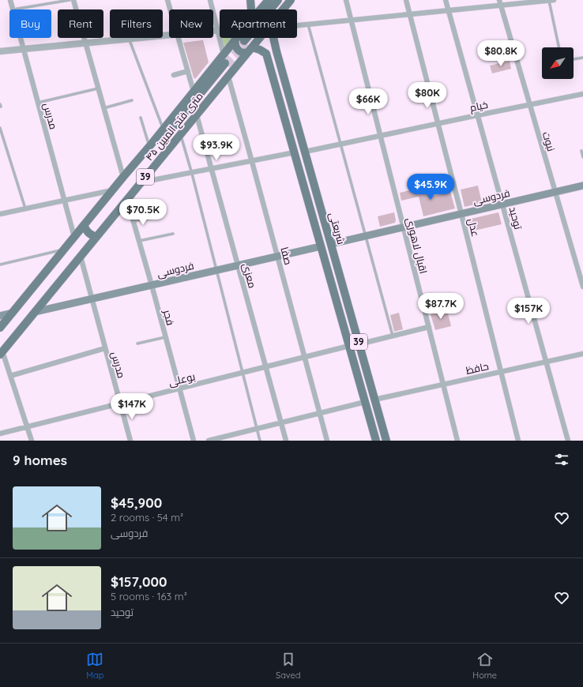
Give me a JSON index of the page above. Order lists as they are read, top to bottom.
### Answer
{
  "streets": {
    "main road": [
      "۴۵ متری فتح المبین",
      "39",
      "فردوسی",
      "شریعتی"
    ],
    "street": [
      "خیام",
      "مدرس",
      "نبوت",
      "توحید",
      "عدل",
      "اقبال لاهوری",
      "صفا",
      "معزی",
      "فجر",
      "حافظ",
      "بوعلی"
    ]
  },
  "crossings": [
    ["خیام", "نبوت"],
    ["خیام", "توحید"],
    ["خیام", "عدل"],
    ["خیام", "شریعتی"],
    ["خیام", "اقبال لاهوری"],
    ["مدرس", "۴۵ متری فتح المبین"],
    ["مدرس", "فردوسی"],
    ["مدرس", "بوعلی"],
    ["۴۵ متری فتح المبین", "39"],
    ["۴۵ متری فتح المبین", "فردوسی"],
    ["۴۵ متری فتح المبین", "صفا"],
    ["۴۵ متری فتح المبین", "معزی"],
    ["۴۵ متری فتح المبین", "فجر"],
    ["نبوت", "فردوسی"],
    ["39", "صفا"],
    ["فردوسی", "توحید"],
    ["فردوسی", "عدل"],
    ["فردوسی", "شریعتی"],
    ["فردوسی", "اقبال لاهوری"],
    ["فردوسی", "صفا"],
    ["فردوسی", "معزی"],
    ["فردوسی", "فجر"],
    ["توحید", "حافظ"],
    ["عدل", "حافظ"],
    ["شریعتی", "حافظ"],
    ["شریعتی", "بوعلی"],
    ["اقبال لاهوری", "حافظ"],
    ["صفا", "بوعلی"],
    ["معزی", "بوعلی"],
    ["فجر", "بوعلی"]
  ],
  "north": "bottom left",
  "page": {
    "chip": [
      "Buy",
      "Rent",
      "Filters",
      "New",
      "Apartment"
    ],
    "price": [
      "$80.8K",
      "$80K",
      "$66K",
      "$93.9K",
      "$45.9K",
      "$70.5K",
      "$87.7K",
      "$157K",
      "$147K"
    ],
    "heading": "9 homes",
    "list": [
      {
        "name": "$45,900",
        "note": "2 rooms · 54 m² · فردوسی"
      },
      {
        "name": "$157,000",
        "note": "5 rooms · 163 m² · توحید"
      }
    ],
    "tabs": ["Map", "Saved", "Home"]
  }
}
